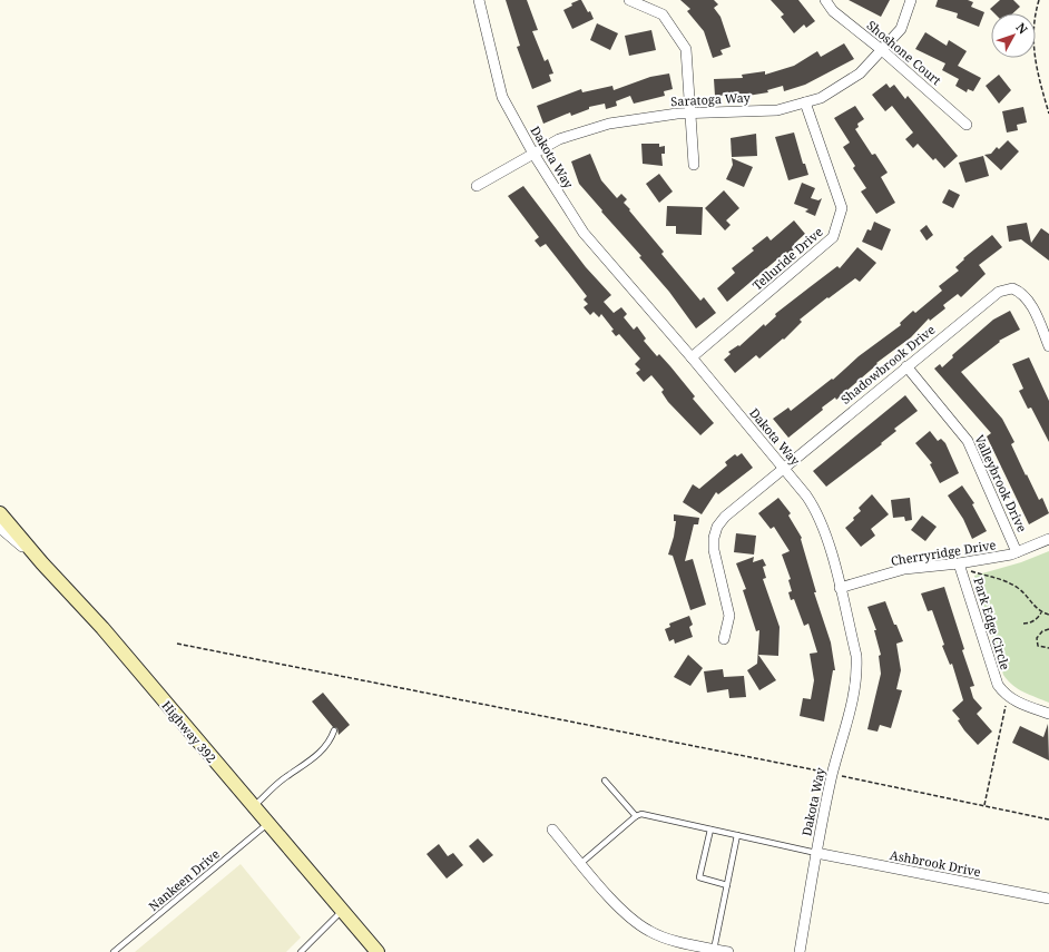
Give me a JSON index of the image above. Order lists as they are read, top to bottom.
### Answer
{
  "streets": {
    "main road": ["Highway 392"],
    "street": [
      "Shoshone Court",
      "Saratoga Way",
      "Dakota Way",
      "Telluride Drive",
      "Shadowbrook Drive",
      "Valleybrook Drive",
      "Cherryridge Drive",
      "Park Edge Circle",
      "Ashbrook Drive"
    ],
    "lane": ["Nankeen Drive"]
  },
  "crossings": [
    ["Shoshone Court", "Saratoga Way"],
    ["Saratoga Way", "Dakota Way"],
    ["Saratoga Way", "Telluride Drive"],
    ["Dakota Way", "Telluride Drive"],
    ["Dakota Way", "Shadowbrook Drive"],
    ["Dakota Way", "Cherryridge Drive"],
    ["Dakota Way", "Ashbrook Drive"],
    ["Shadowbrook Drive", "Valleybrook Drive"],
    ["Valleybrook Drive", "Cherryridge Drive"],
    ["Cherryridge Drive", "Park Edge Circle"],
    ["Highway 392", "Nankeen Drive"]
  ],
  "north": "top right"
}
